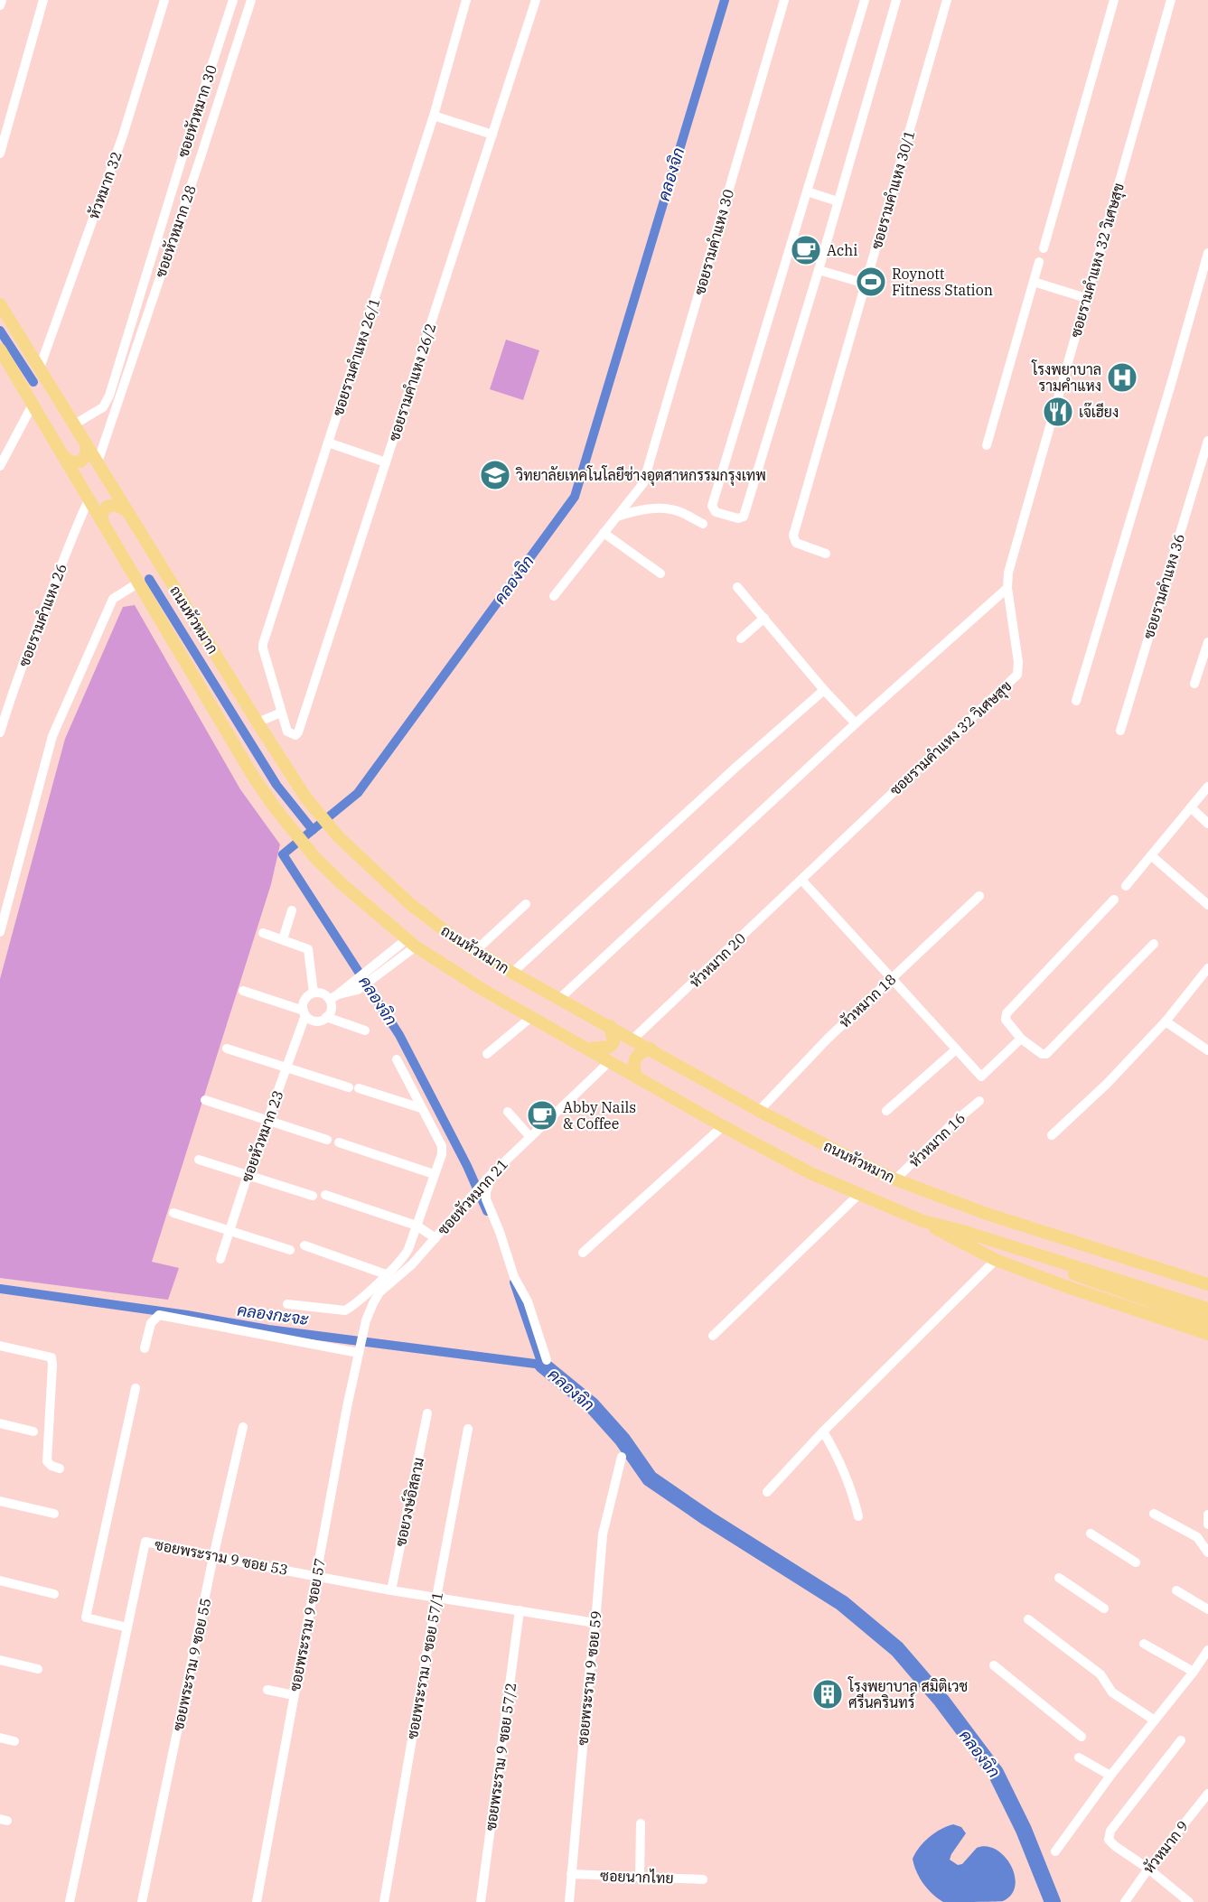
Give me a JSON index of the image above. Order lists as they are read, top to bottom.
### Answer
{
  "streets": {
    "main road": ["ถนนหัวหมาก"],
    "street": [
      "ซอยหัวหมาก 30",
      "หัวหมาก 32",
      "ซอยรามคำแหง 30/1",
      "ซอยหัวหมาก 28",
      "ซอยรามคำแหง 30",
      "ซอยรามคำแหง 32 วิเศษสุข",
      "ซอยรามคำแหง 26/1",
      "ซอยรามคำแหง 26/2",
      "ซอยรามคำแหง 36",
      "ซอยรามคำแหง 26",
      "หัวหมาก 20",
      "หัวหมาก 18",
      "ซอยหัวหมาก 23",
      "หัวหมาก 16",
      "ซอยหัวหมาก 21",
      "ซอยวงษ์อิสลาม",
      "ซอยพระราม 9 ซอย 53",
      "ซอยพระราม 9 ซอย 57",
      "ซอยพระราม 9 ซอย 55",
      "ซอยพระราม 9 ซอย 57/1",
      "ซอยพระราม 9 ซอย 59",
      "ซอยพระราม 9 ซอย 57/2",
      "หัวหมาก 9",
      "ซอยนากไทย"
    ]
  },
  "crossings": [
    ["ซอยหัวหมาก 30", "ถนนหัวหมาก"],
    ["หัวหมาก 32", "ถนนหัวหมาก"],
    ["ซอยหัวหมาก 28", "ถนนหัวหมาก"],
    ["ซอยรามคำแหง 32 วิเศษสุข", "หัวหมาก 20"],
    ["ซอยรามคำแหง 26/1", "ซอยรามคำแหง 26/2"],
    ["ซอยรามคำแหง 26", "ถนนหัวหมาก"],
    ["ถนนหัวหมาก", "หัวหมาก 20"],
    ["ถนนหัวหมาก", "หัวหมาก 18"],
    ["ถนนหัวหมาก", "หัวหมาก 16"],
    ["ถนนหัวหมาก", "ซอยหัวหมาก 21"],
    ["ซอยหัวหมาก 21", "ซอยพระราม 9 ซอย 57"],
    ["ซอยวงษ์อิสลาม", "ซอยพระราม 9 ซอย 53"],
    ["ซอยพระราม 9 ซอย 53", "ซอยพระราม 9 ซอย 57"],
    ["ซอยพระราม 9 ซอย 53", "ซอยพระราม 9 ซอย 55"],
    ["ซอยพระราม 9 ซอย 53", "ซอยพระราม 9 ซอย 57/1"],
    ["ซอยพระราม 9 ซอย 53", "ซอยพระราม 9 ซอย 59"],
    ["ซอยพระราม 9 ซอย 53", "ซอยพระราม 9 ซอย 57/2"],
    ["ซอยพระราม 9 ซอย 59", "ซอยนากไทย"]
  ],
  "water": ["คลองจิก", "คลองกะจะ"],
  "places": {
    "cafe": ["Achi", "Abby Nails & Coffee"],
    "sports": ["Roynott Fitness Station"],
    "hospital": ["โรงพยาบาล รามคำแหง"],
    "restaurant": ["เจ๊เฮียง"],
    "school or university": ["วิทยาลัยเทคโนโลยีช่างอุตสาหกรรมกรุงเทพ"],
    "building": ["โรงพยาบาล สมิติเวช ศรีนครินทร์"]
  }
}
